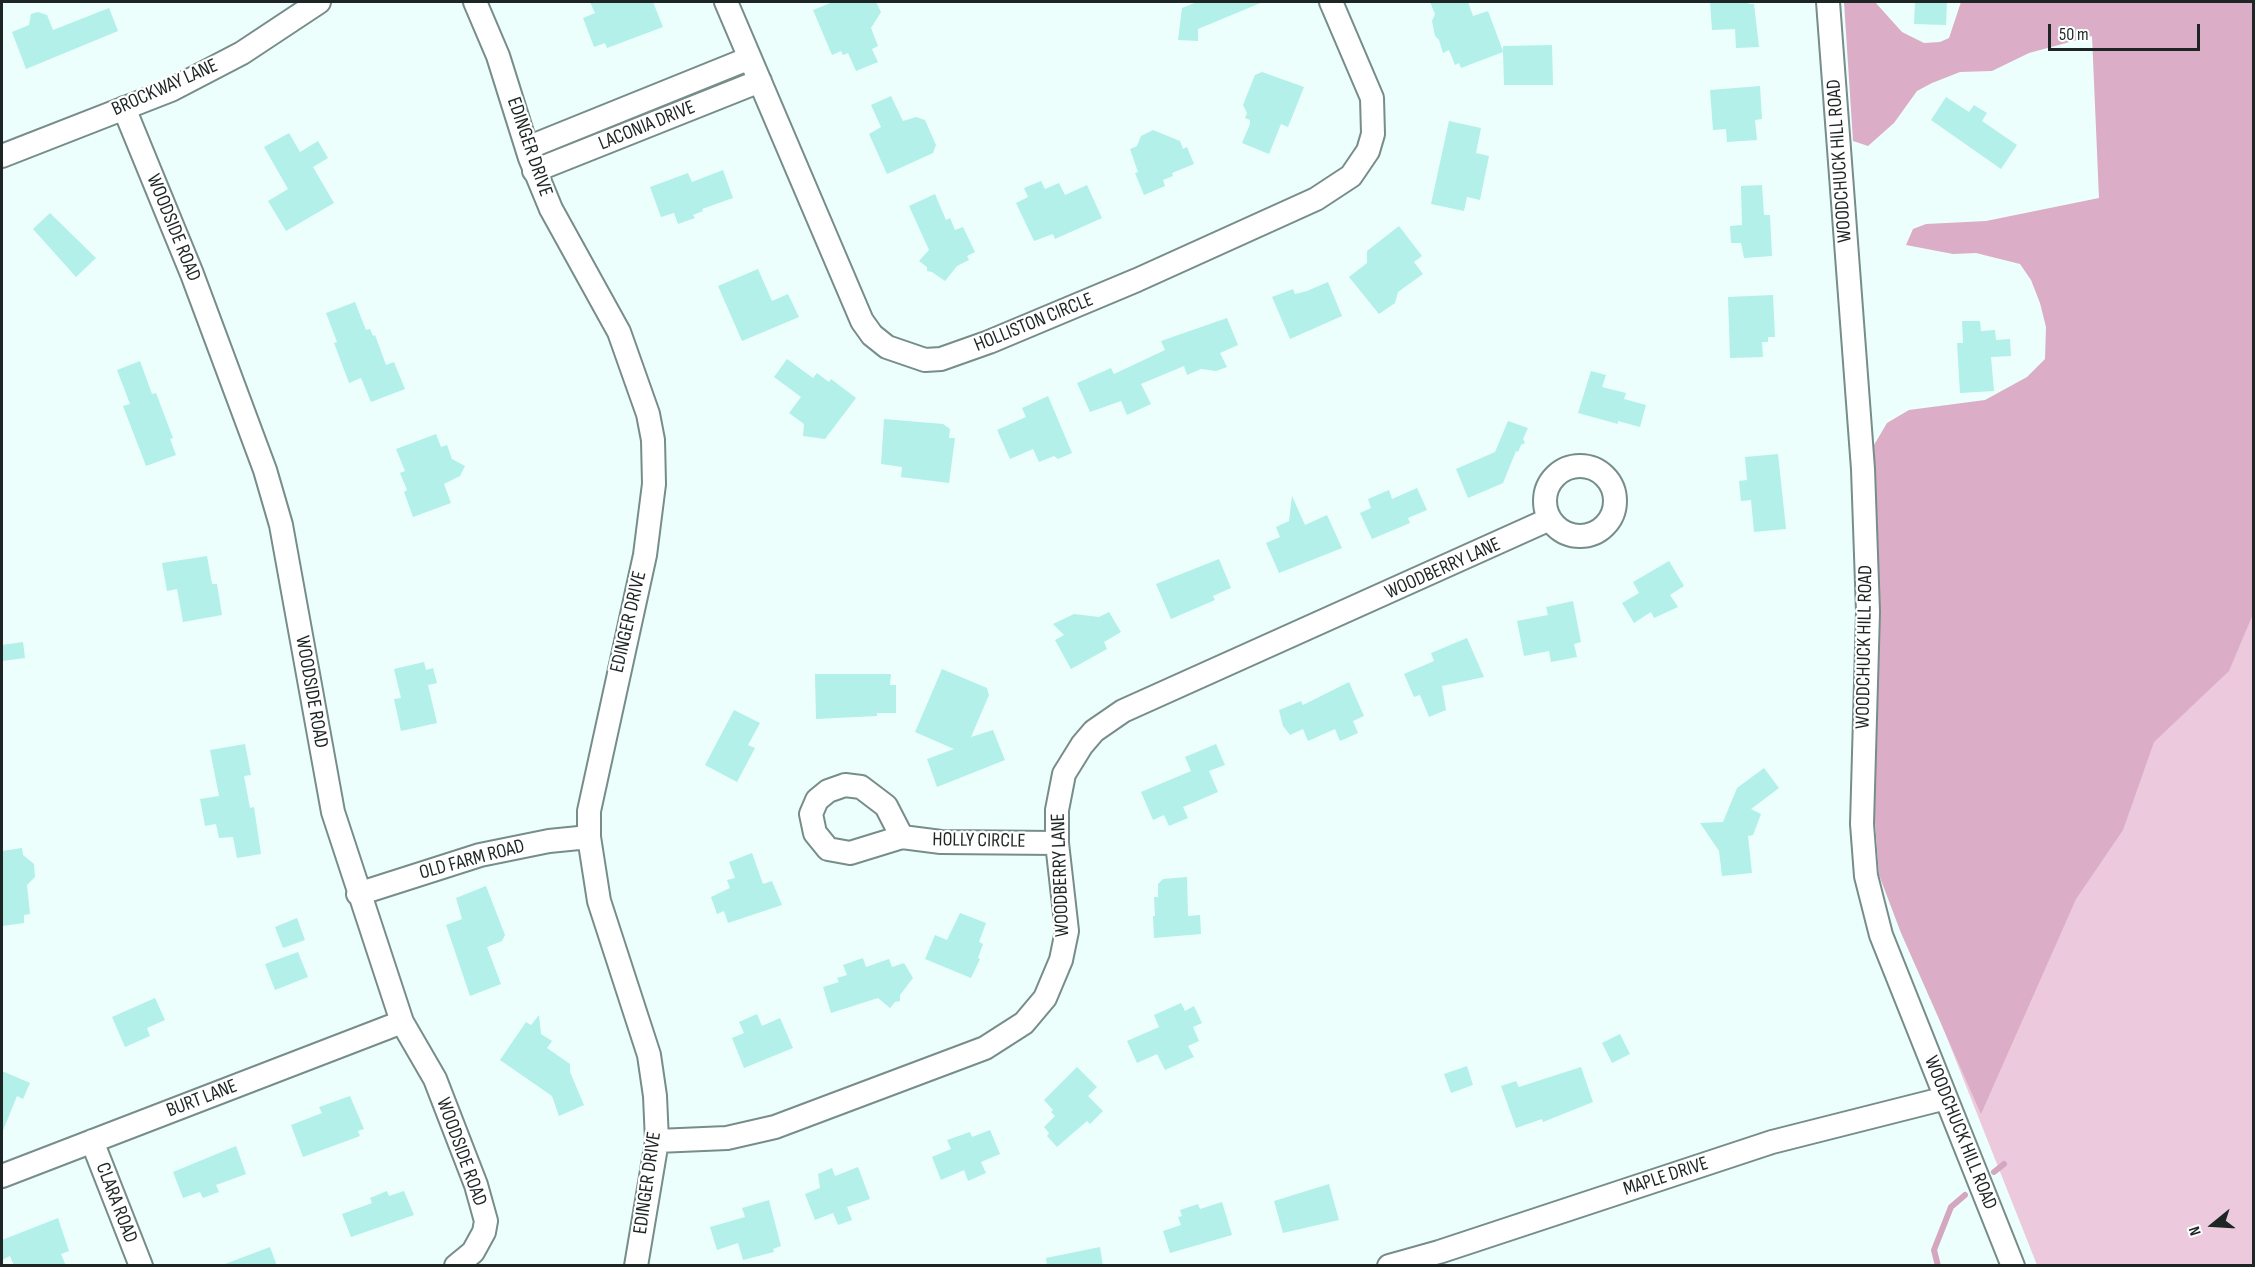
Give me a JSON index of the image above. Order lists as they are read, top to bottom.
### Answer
{
  "streets": {
    "street": [
      "BROCKWAY LANE",
      "LACONIA DRIVE",
      "EDINGER DRIVE",
      "WOODCHUCK HILL ROAD",
      "WOODSIDE ROAD",
      "HOLLISTON CIRCLE",
      "WOODBERRY LANE",
      "HOLLY CIRCLE",
      "OLD FARM ROAD",
      "BURT LANE",
      "MAPLE DRIVE",
      "CLARA ROAD"
    ]
  },
  "crossings": [
    ["BROCKWAY LANE", "WOODSIDE ROAD"],
    ["LACONIA DRIVE", "EDINGER DRIVE"],
    ["LACONIA DRIVE", "HOLLISTON CIRCLE"],
    ["EDINGER DRIVE", "WOODBERRY LANE"],
    ["EDINGER DRIVE", "OLD FARM ROAD"],
    ["WOODCHUCK HILL ROAD", "MAPLE DRIVE"],
    ["WOODSIDE ROAD", "OLD FARM ROAD"],
    ["WOODSIDE ROAD", "BURT LANE"],
    ["WOODBERRY LANE", "HOLLY CIRCLE"],
    ["BURT LANE", "CLARA ROAD"]
  ],
  "scale_bar": "50 m",
  "north": "left"
}
